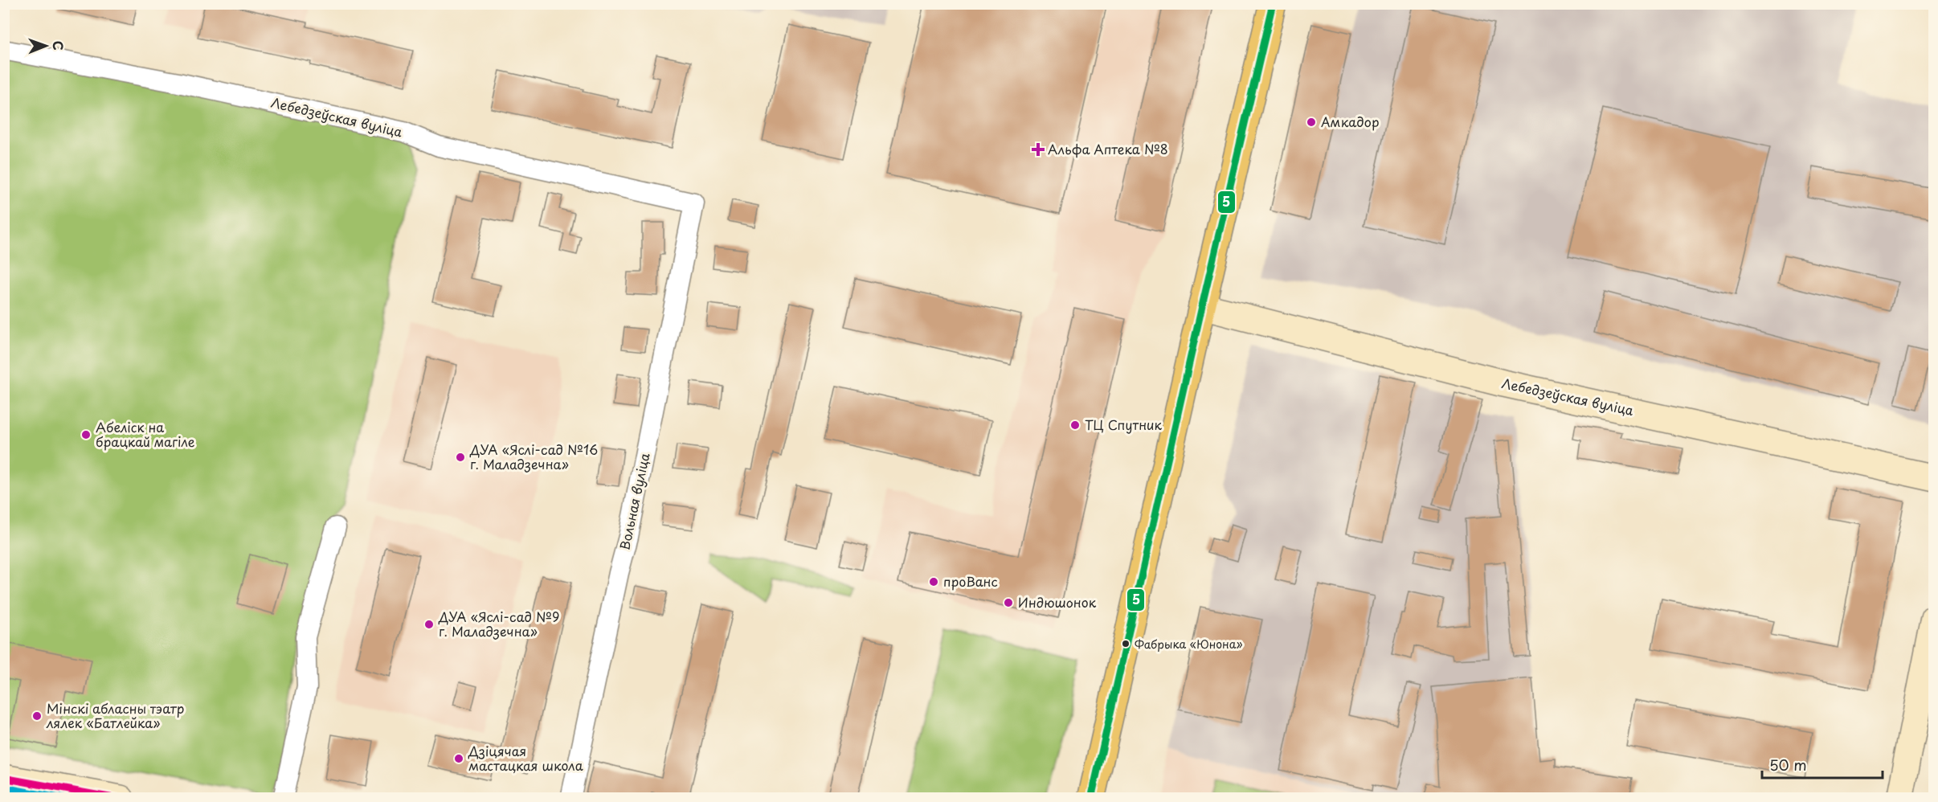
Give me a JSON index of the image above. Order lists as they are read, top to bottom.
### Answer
{
  "streets": {
    "main road": ["Лебедзеўская вуліца"],
    "street": ["Вольная вуліца"]
  },
  "crossings": [
    ["Лебедзеўская вуліца", "Вольная вуліца"]
  ],
  "places": {
    "other": [
      "Амкадор",
      "ТЦ Спутник",
      "Абеліск на брацкай магіле",
      "ДУА «Яслі-сад №16 г. Маладзечна»",
      "проВанс",
      "Индюшонок",
      "ДУА «Яслі-сад №9 г. Маладзечна»",
      "Фабрыка «Юнона»",
      "Мінскі абласны тэатр лялек «Батлейка»",
      "Дзіцячая мастацкая школа"
    ],
    "health": ["Альфа Аптека №8"]
  },
  "lines": ["transit line 5"],
  "scale_bar": "50 m",
  "north": "right"
}
